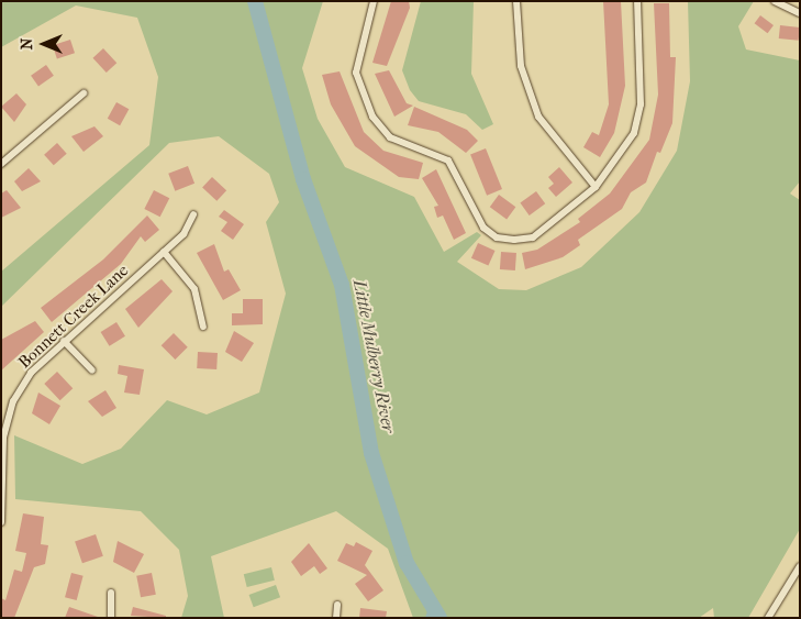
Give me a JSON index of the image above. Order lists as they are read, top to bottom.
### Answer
{
  "streets": {
    "street": ["Bonnett Creek Lane"]
  },
  "water": ["Little Mulberry River"],
  "north": "left"
}
